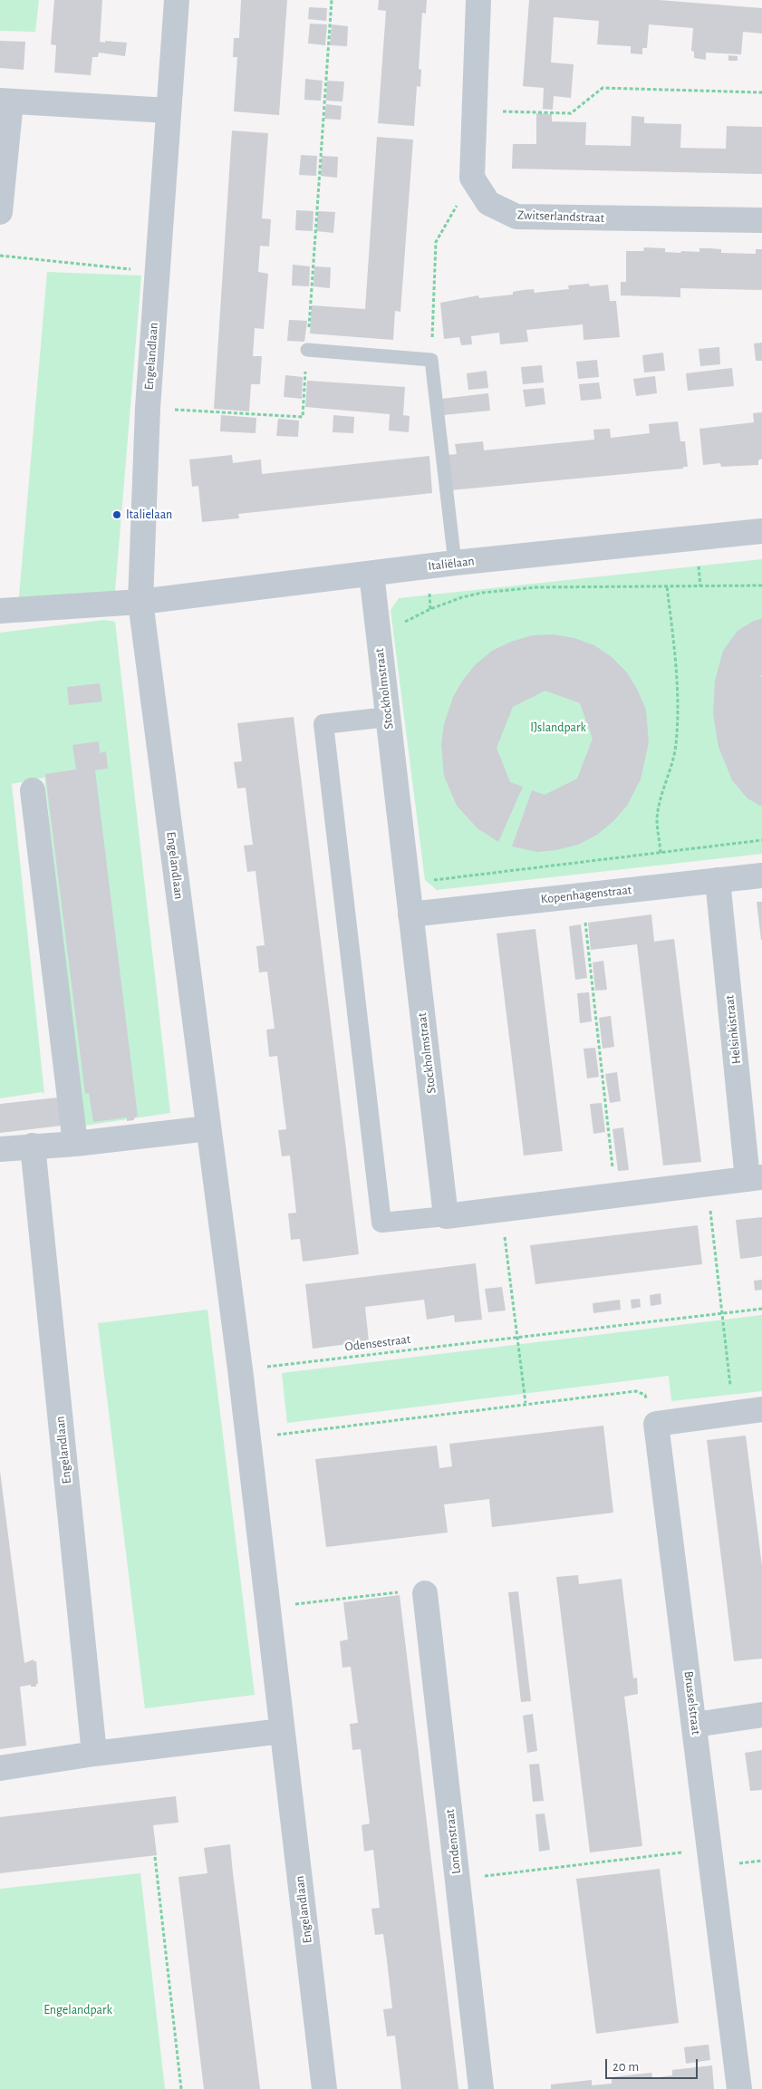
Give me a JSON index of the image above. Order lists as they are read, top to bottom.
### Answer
{
  "streets": {
    "street": [
      "Zwitserlandstraat",
      "Engelandlaan",
      "Italiëlaan",
      "Stockholmstraat",
      "Kopenhagenstraat",
      "Helsinkistraat",
      "Brusselstraat",
      "Londenstraat"
    ],
    "path": ["Odensestraat"]
  },
  "crossings": [
    ["Engelandlaan", "Italiëlaan"],
    ["Engelandlaan", "Odensestraat"],
    ["Italiëlaan", "Stockholmstraat"],
    ["Stockholmstraat", "Kopenhagenstraat"],
    ["Kopenhagenstraat", "Helsinkistraat"]
  ],
  "parks": ["IJslandpark", "Engelandpark"],
  "places": ["Italielaan"],
  "scale_bar": "20 m"
}
